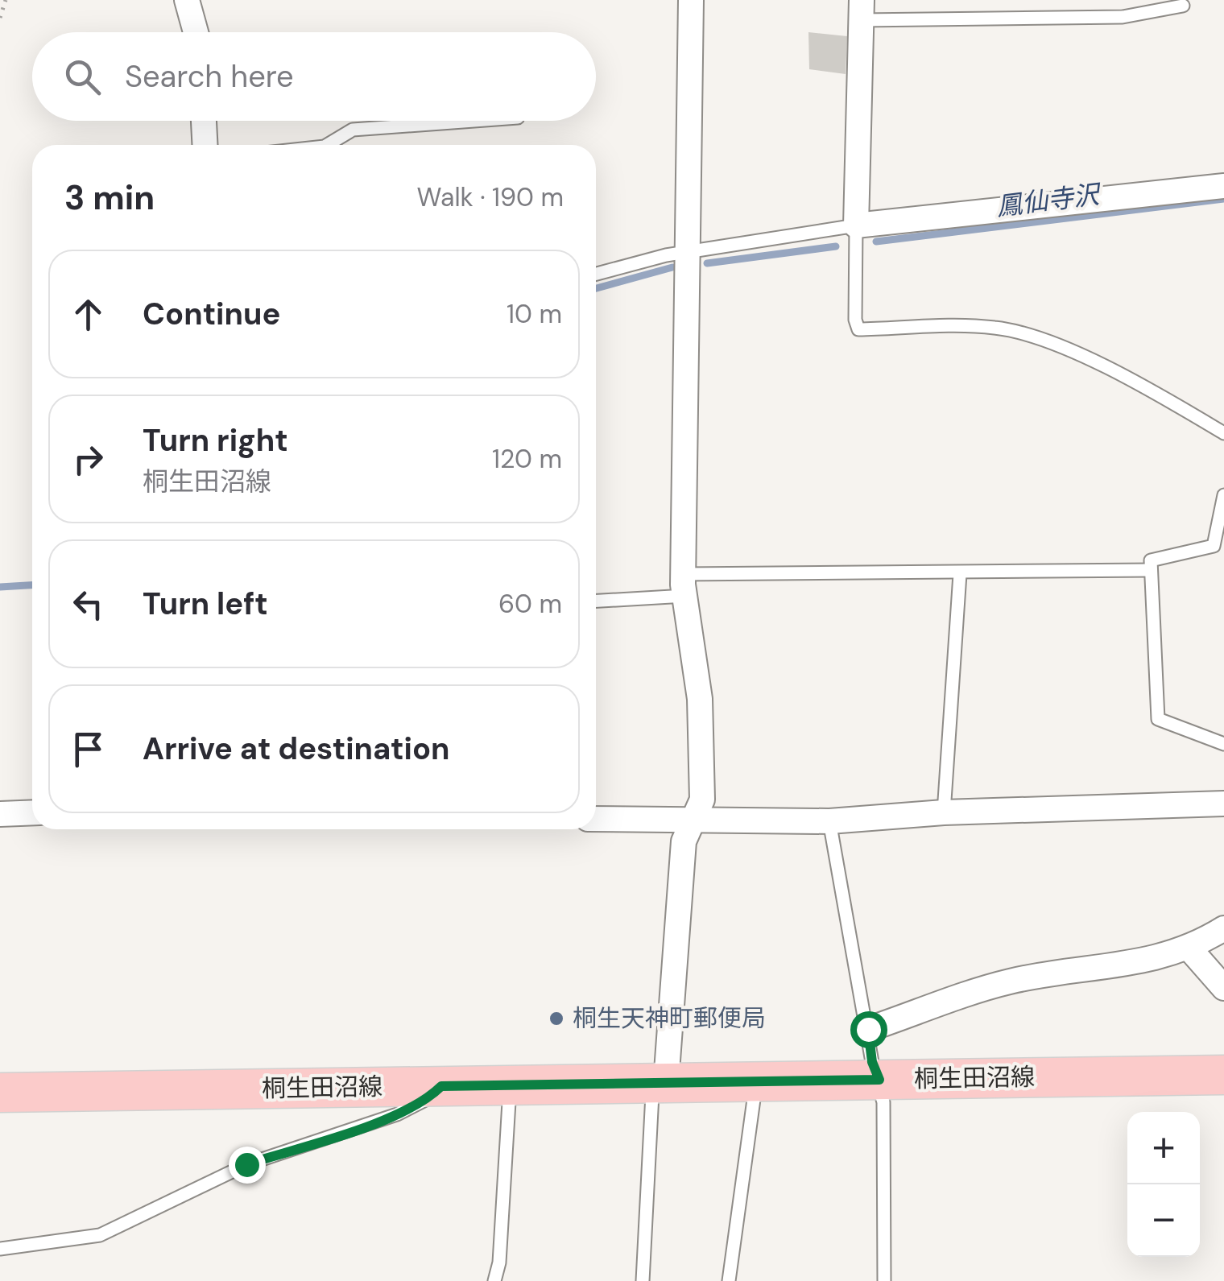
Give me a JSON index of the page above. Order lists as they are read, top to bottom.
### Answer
{
  "streets": {
    "main road": ["桐生田沼線"]
  },
  "water": ["鳳仙寺沢"],
  "places": ["桐生天神町郵便局"],
  "page": {
    "search": "Search here",
    "heading": ["3 min", "Walk · 190 m"],
    "list": [
      ["Continue", "10 m"],
      ["Turn right", "桐生田沼線", "120 m"],
      ["Turn left", "60 m"],
      "Arrive at destination"
    ],
    "map_buttons": ["+", "−"]
  }
}
